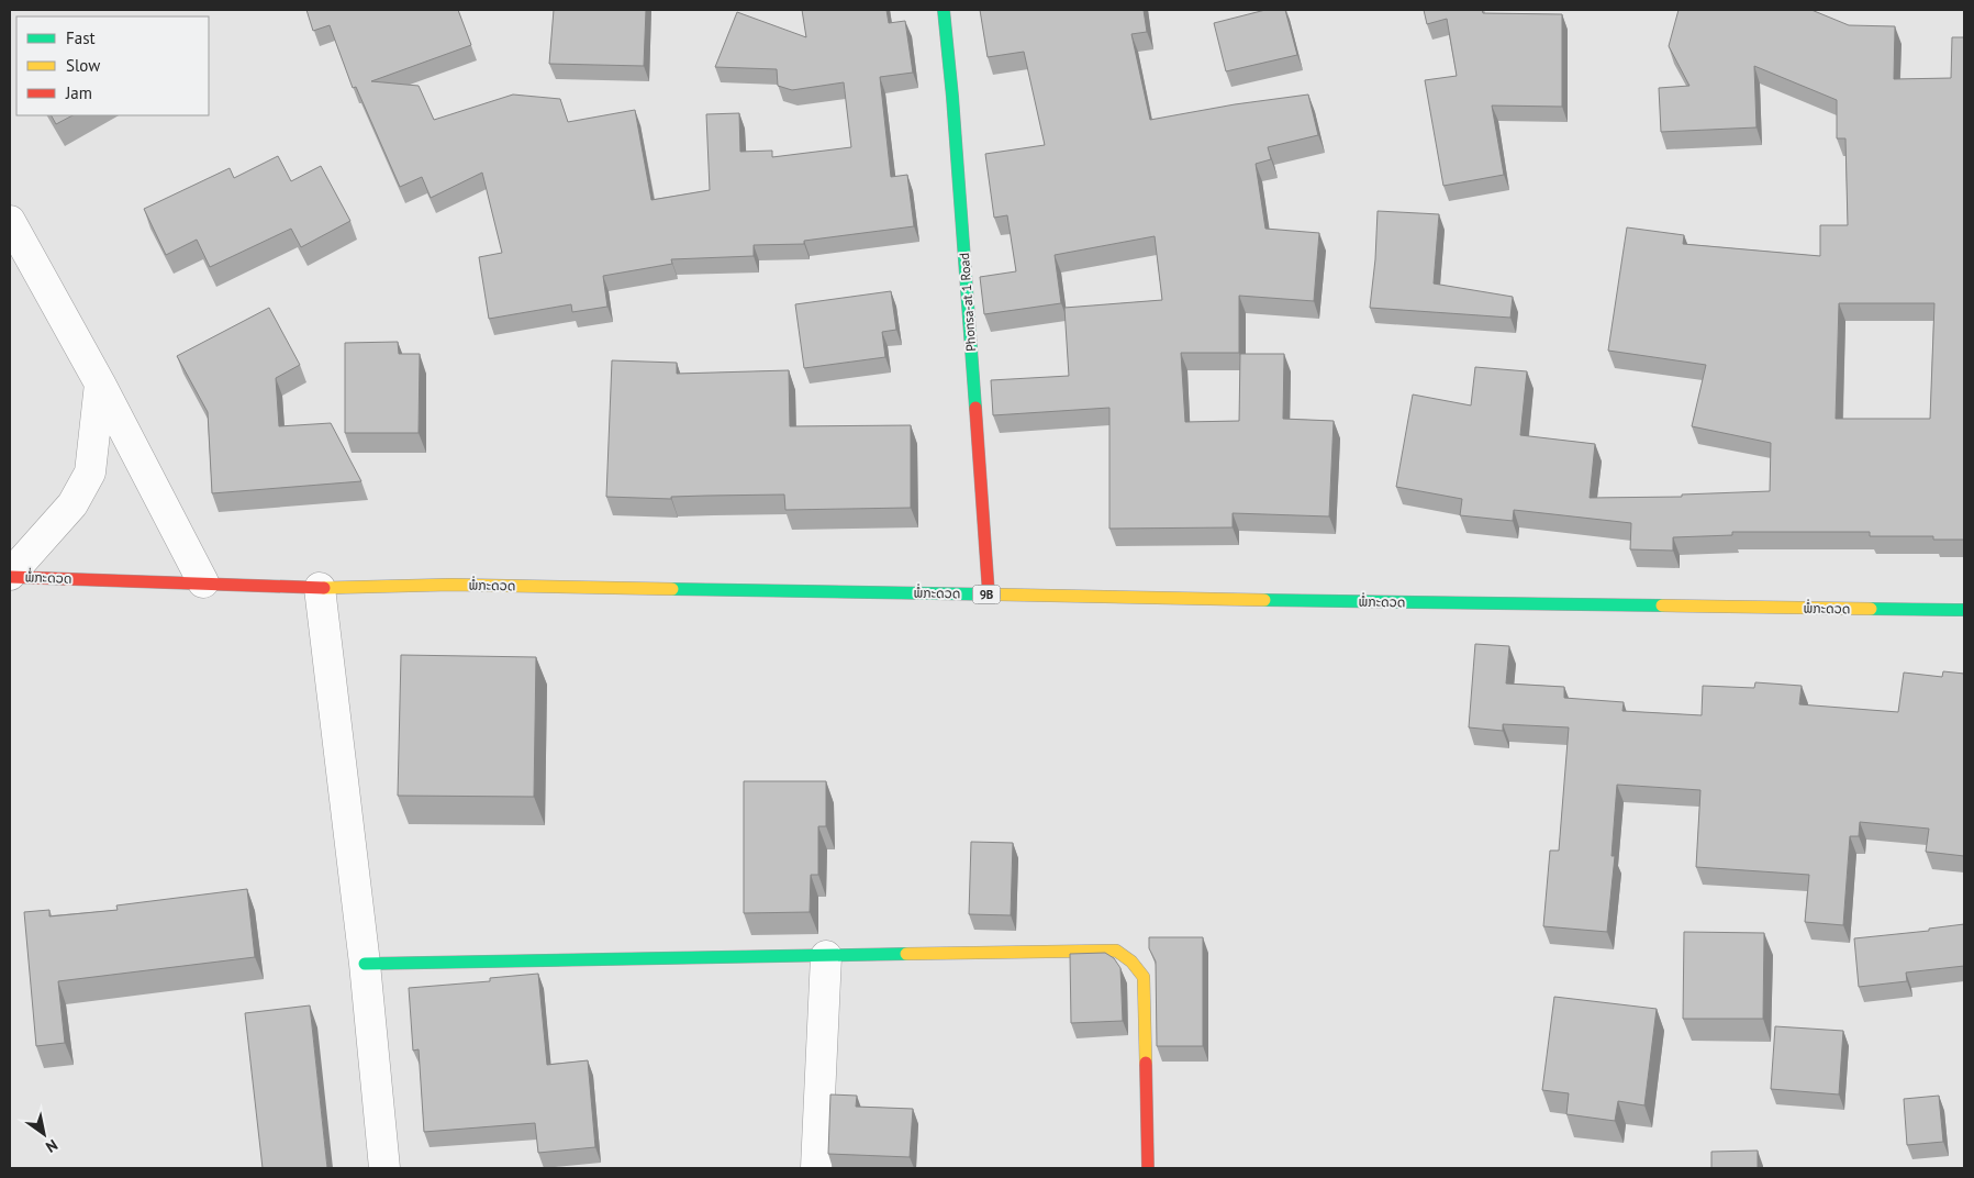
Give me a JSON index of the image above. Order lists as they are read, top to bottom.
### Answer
{
  "streets": {
    "main road": ["Phonsa-at 1 Road", "ພໍ່ກະດວດ", "9B"]
  },
  "crossings": [
    ["Phonsa-at 1 Road", "ພໍ່ກະດວດ"]
  ],
  "legend": ["Fast", "Slow", "Jam"],
  "north": "bottom right"
}
